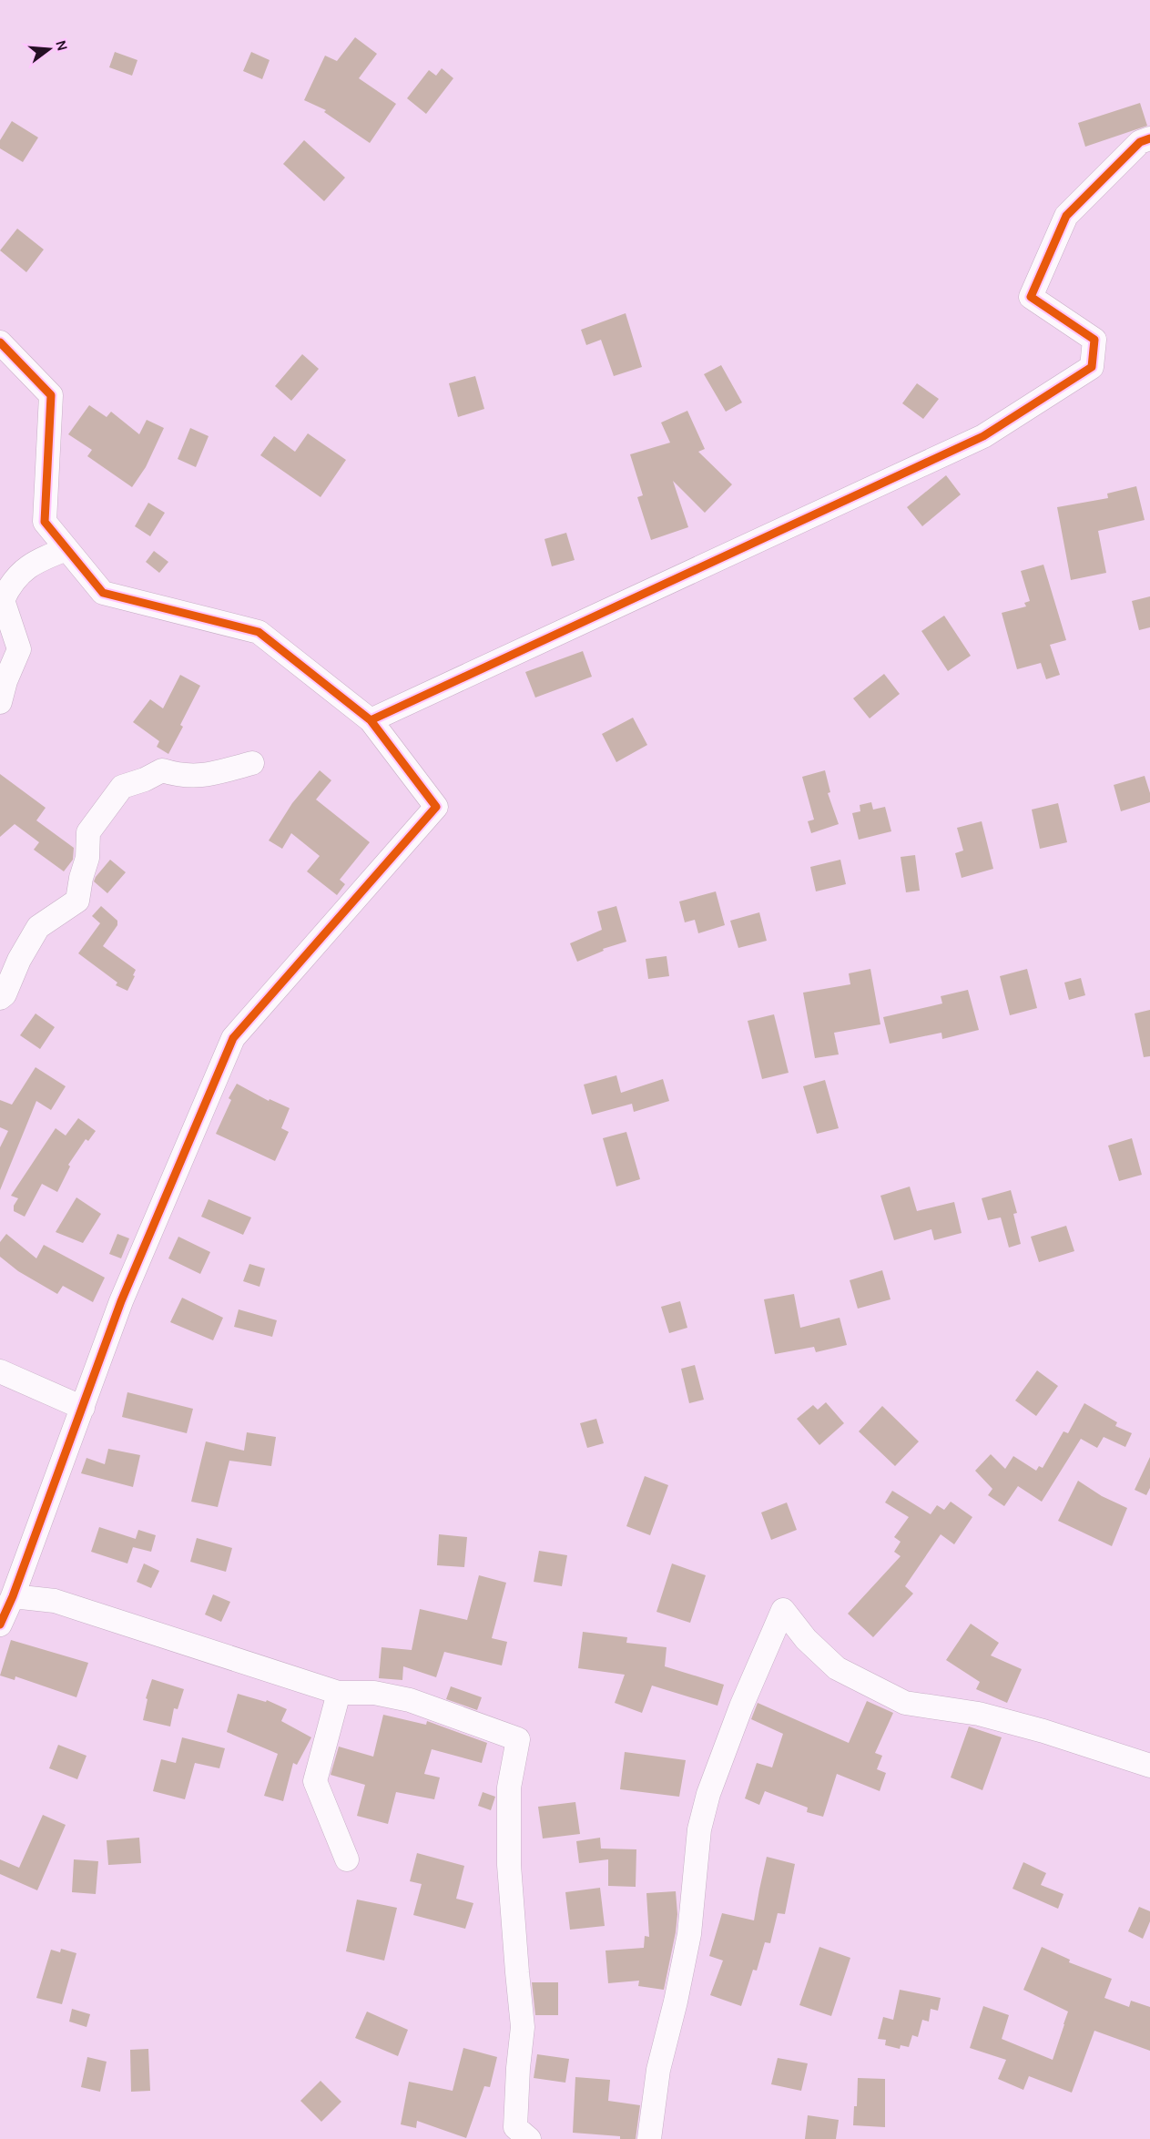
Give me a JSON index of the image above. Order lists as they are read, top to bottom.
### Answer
{
  "north": "right"
}
